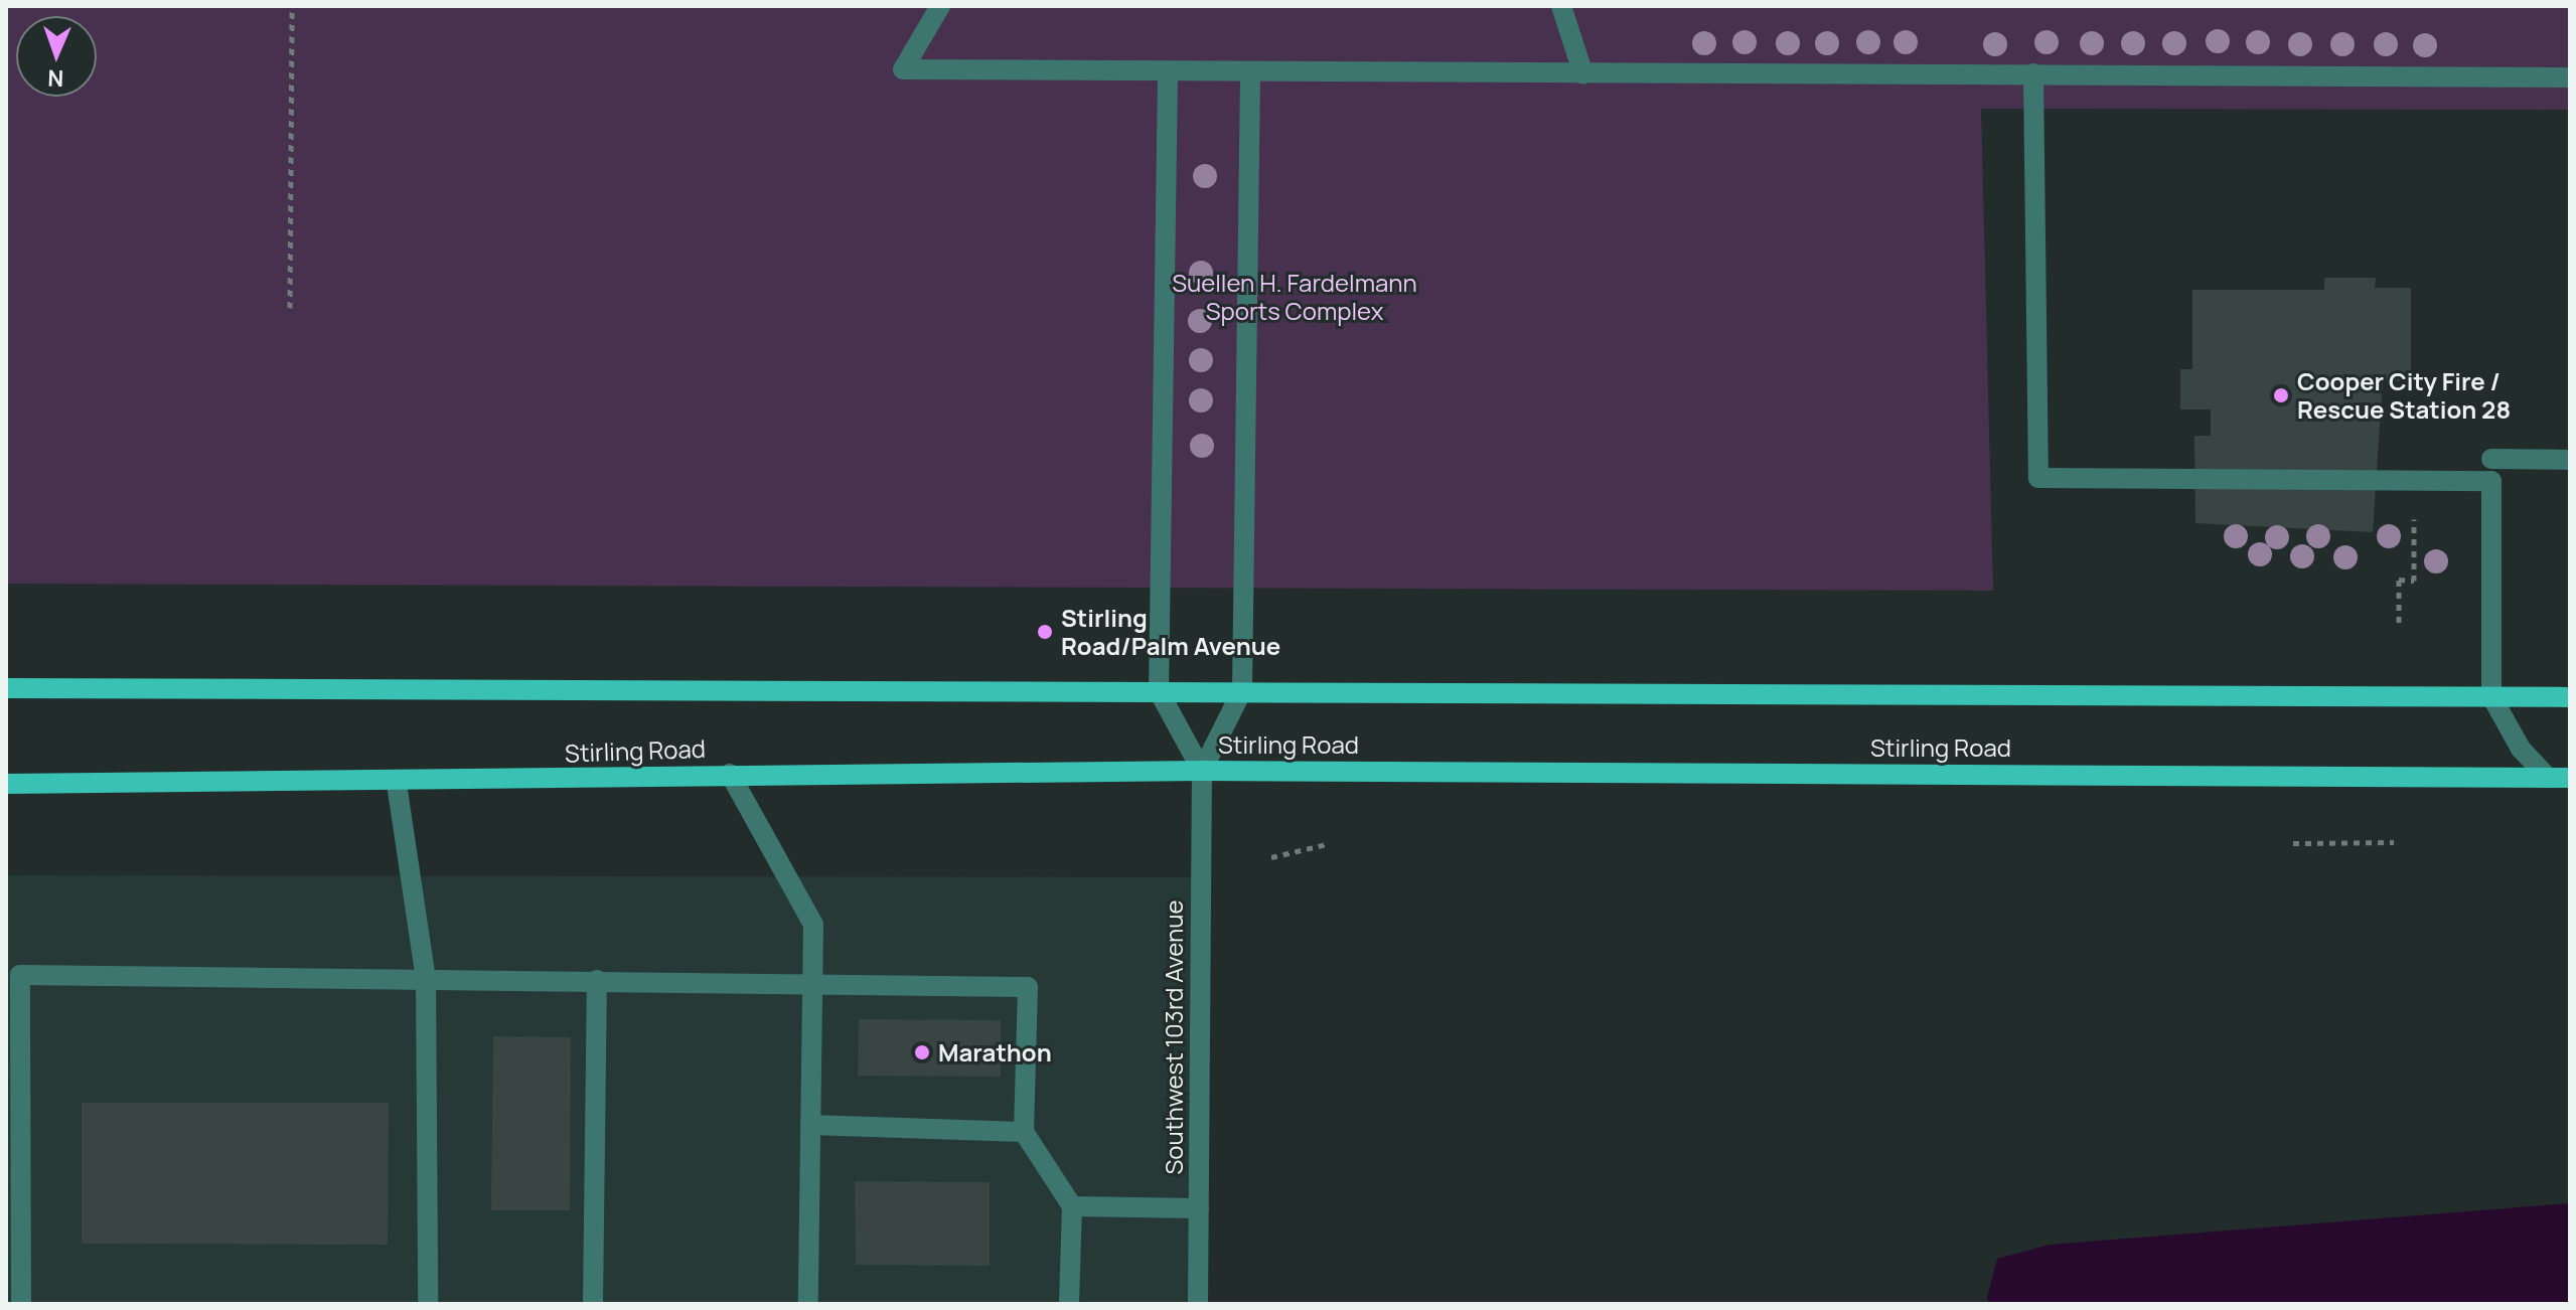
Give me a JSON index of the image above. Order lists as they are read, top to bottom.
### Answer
{
  "streets": {
    "main road": ["Stirling Road"],
    "street": ["Southwest 103rd Avenue"]
  },
  "crossings": [
    ["Stirling Road", "Southwest 103rd Avenue"]
  ],
  "parks": ["Suellen H. Fardelmann Sports Complex"],
  "places": ["Cooper City Fire / Rescue Station 28", "Stirling Road/Palm Avenue", "Marathon"],
  "north": "bottom"
}
